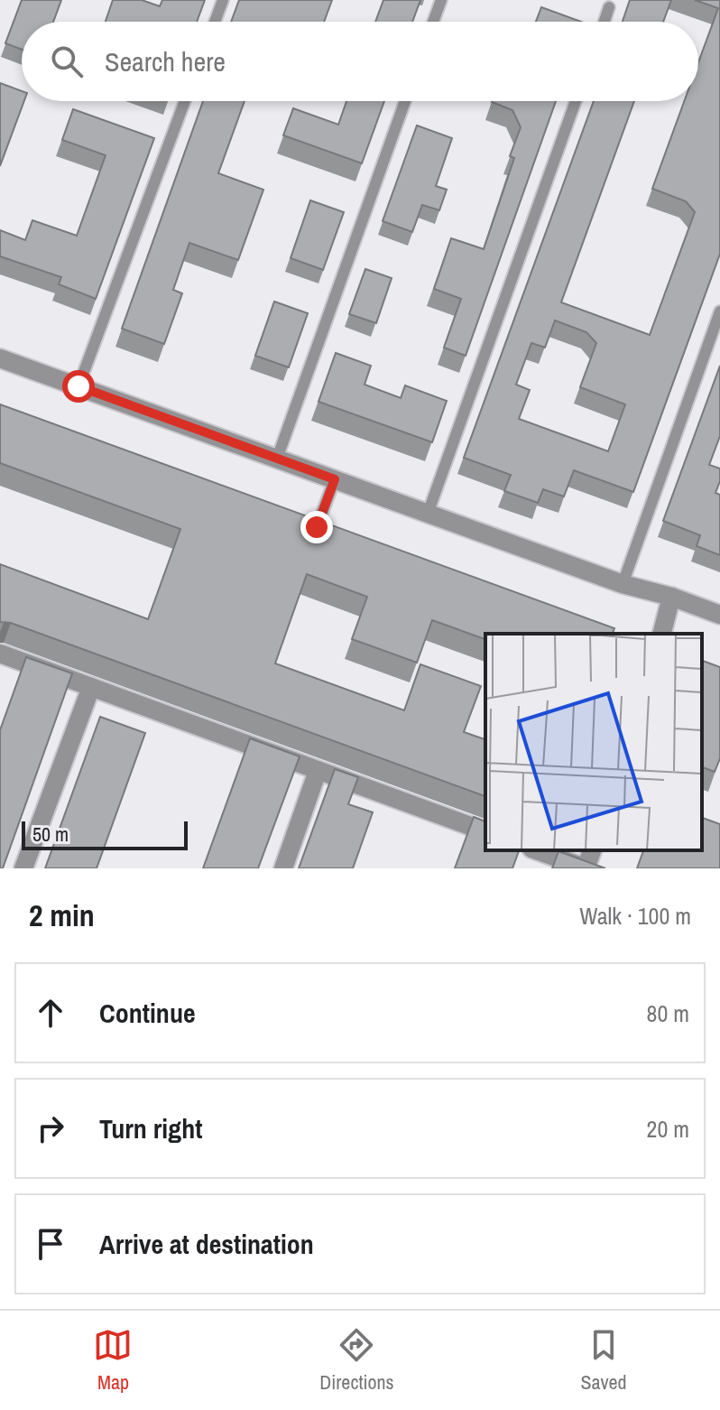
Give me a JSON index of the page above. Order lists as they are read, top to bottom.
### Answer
{
  "scale_bar": "50 m",
  "page": {
    "search": "Search here",
    "scale": "50 m",
    "heading": ["2 min", "Walk · 100 m"],
    "list": [
      ["Continue", "80 m"],
      ["Turn right", "20 m"],
      "Arrive at destination"
    ],
    "nav": ["Map", "Directions", "Saved"]
  }
}
